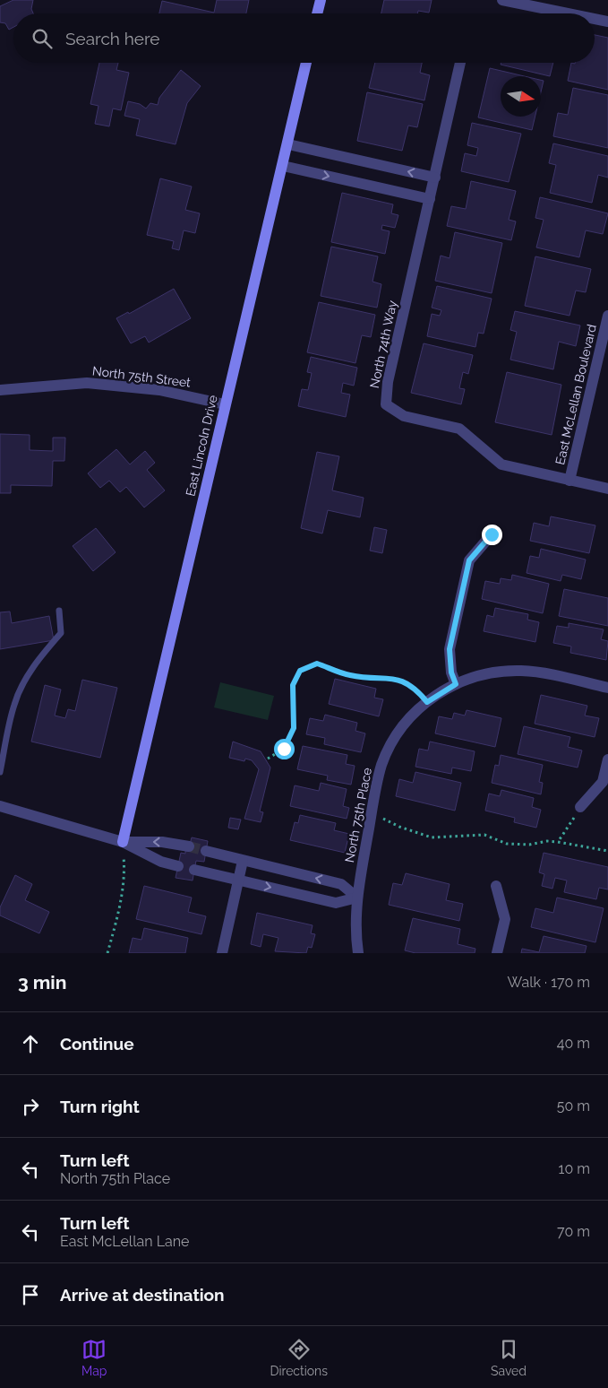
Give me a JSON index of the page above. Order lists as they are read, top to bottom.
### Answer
{
  "streets": {
    "main road": ["East Lincoln Drive"],
    "street": [
      "North 74th Way",
      "North 75th Street",
      "East McLellan Boulevard",
      "North 75th Place"
    ]
  },
  "crossings": [
    ["North 74th Way", "East McLellan Boulevard"],
    ["North 75th Street", "East Lincoln Drive"]
  ],
  "north": "right",
  "page": {
    "search": "Search here",
    "heading": ["3 min", "Walk · 170 m"],
    "list": [
      ["Continue", "40 m"],
      ["Turn right", "50 m"],
      ["Turn left", "North 75th Place", "10 m"],
      ["Turn left", "East McLellan Lane", "70 m"],
      "Arrive at destination"
    ],
    "nav": ["Map", "Directions", "Saved"]
  }
}
